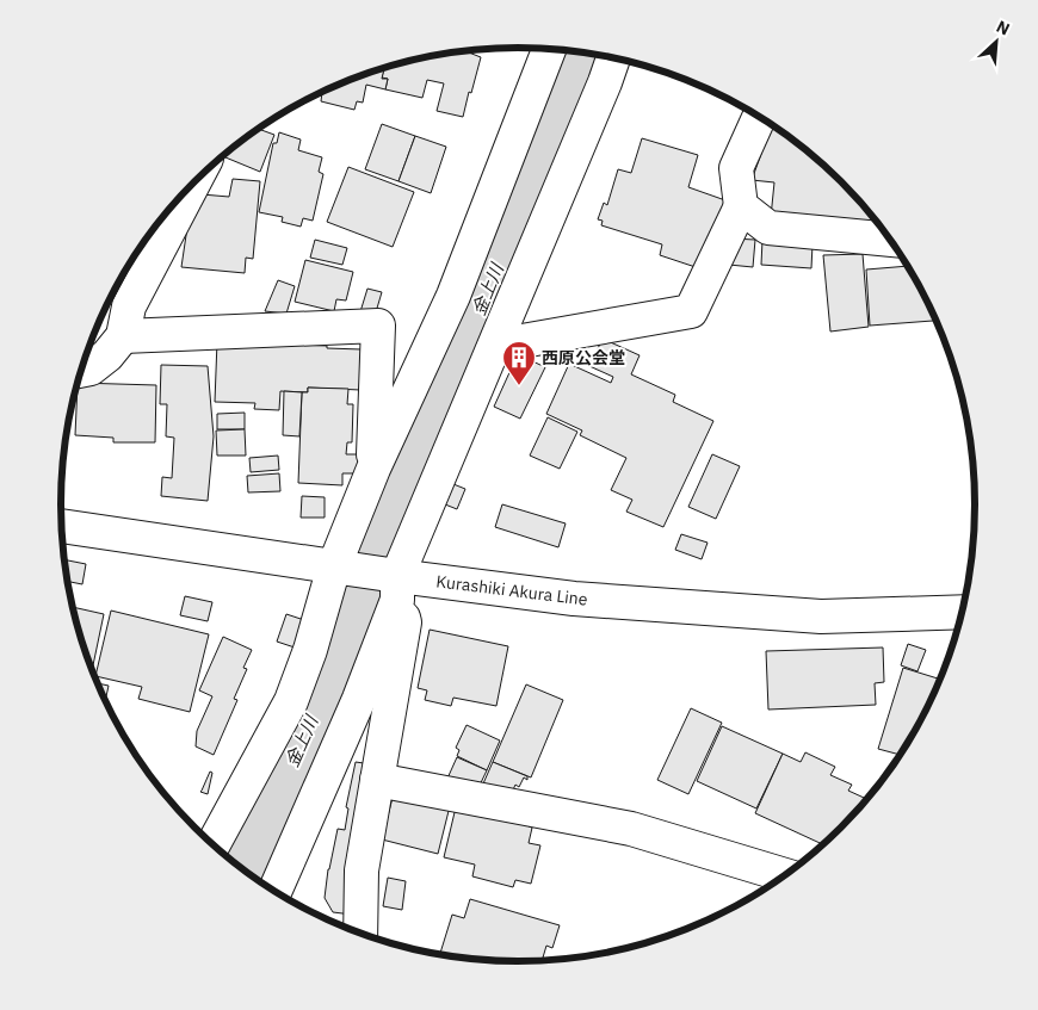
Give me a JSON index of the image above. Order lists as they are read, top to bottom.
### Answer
{
  "streets": {
    "street": ["Kurashiki Akura Line"]
  },
  "water": ["金上川"],
  "places": {
    "building": ["西原公会堂"]
  },
  "north": "top right"
}
